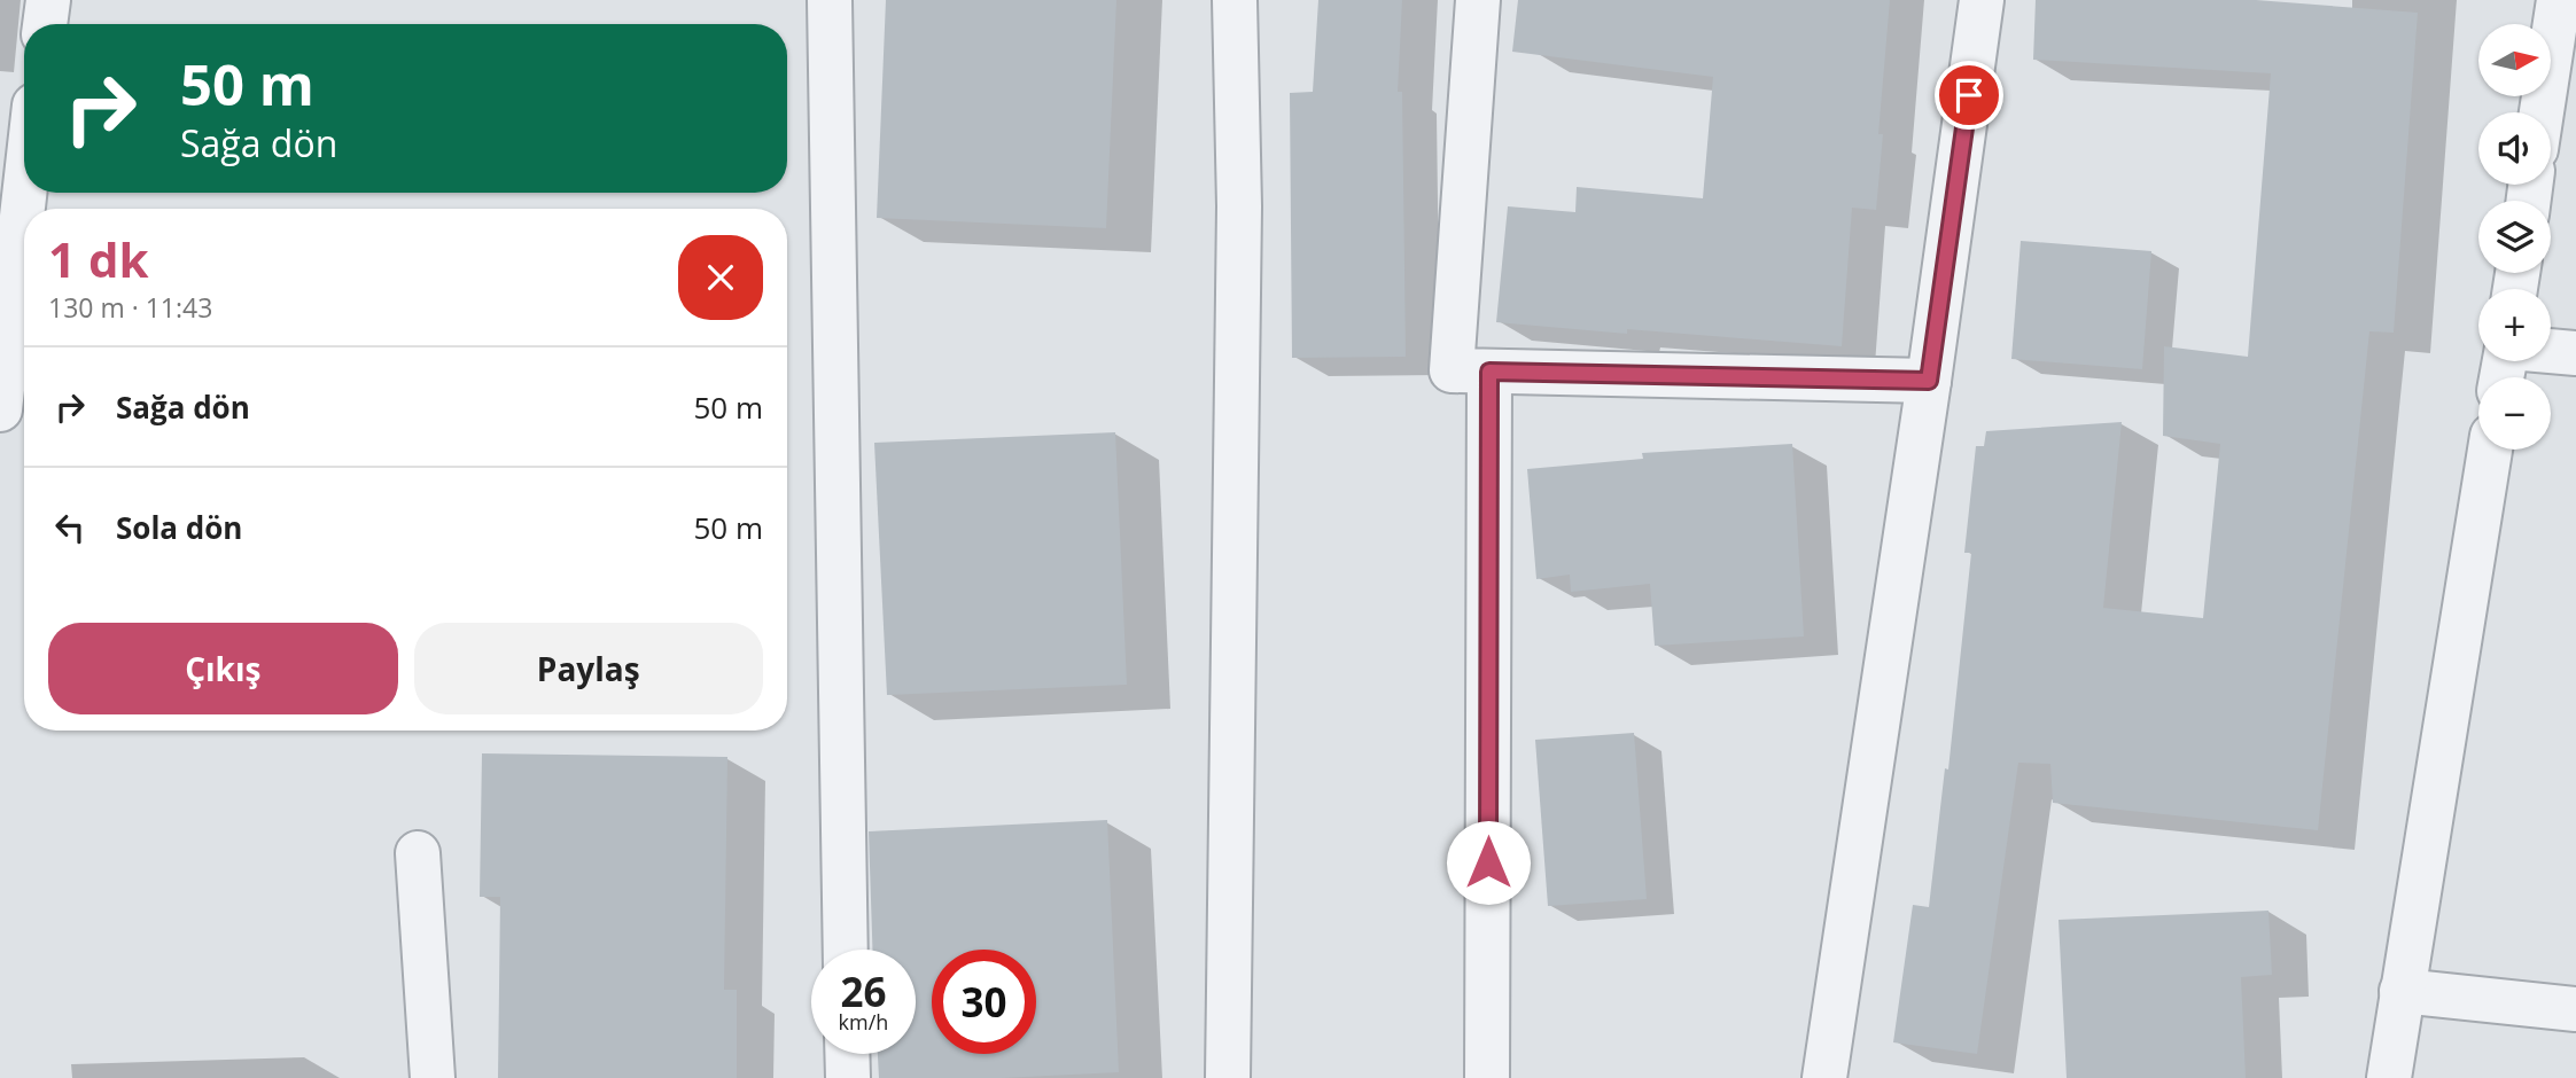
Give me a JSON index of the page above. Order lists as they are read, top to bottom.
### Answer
{
  "north": "right",
  "page": {
    "map_buttons": ["+", "−"],
    "turn": ["50 m", "Sağa dön"],
    "heading": ["1 dk", "130 m · 11:43"],
    "list": [
      {
        "name": "Sağa dön",
        "value": "50 m"
      },
      {
        "name": "Sola dön",
        "value": "50 m"
      }
    ],
    "buttons": ["Çıkış", "Paylaş"],
    "speed": "26 km/h",
    "limit": "30"
  }
}
